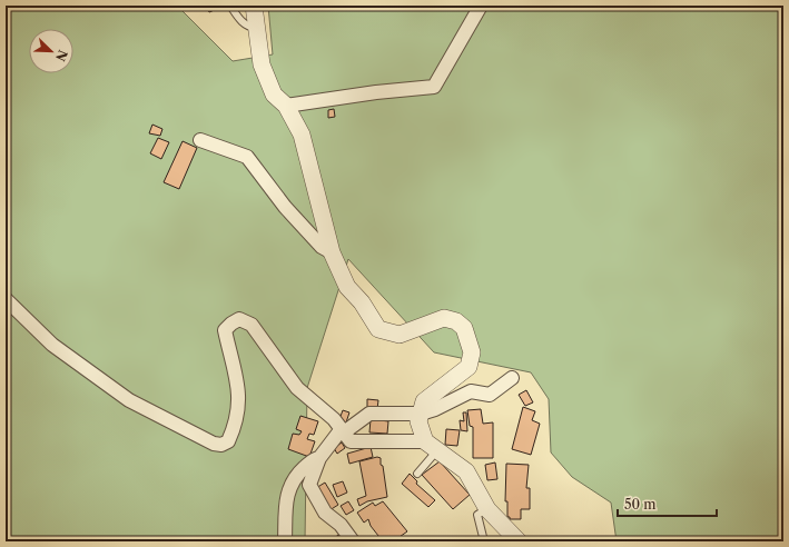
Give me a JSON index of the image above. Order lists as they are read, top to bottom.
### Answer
{
  "scale_bar": "50 m",
  "north": "bottom right"
}
